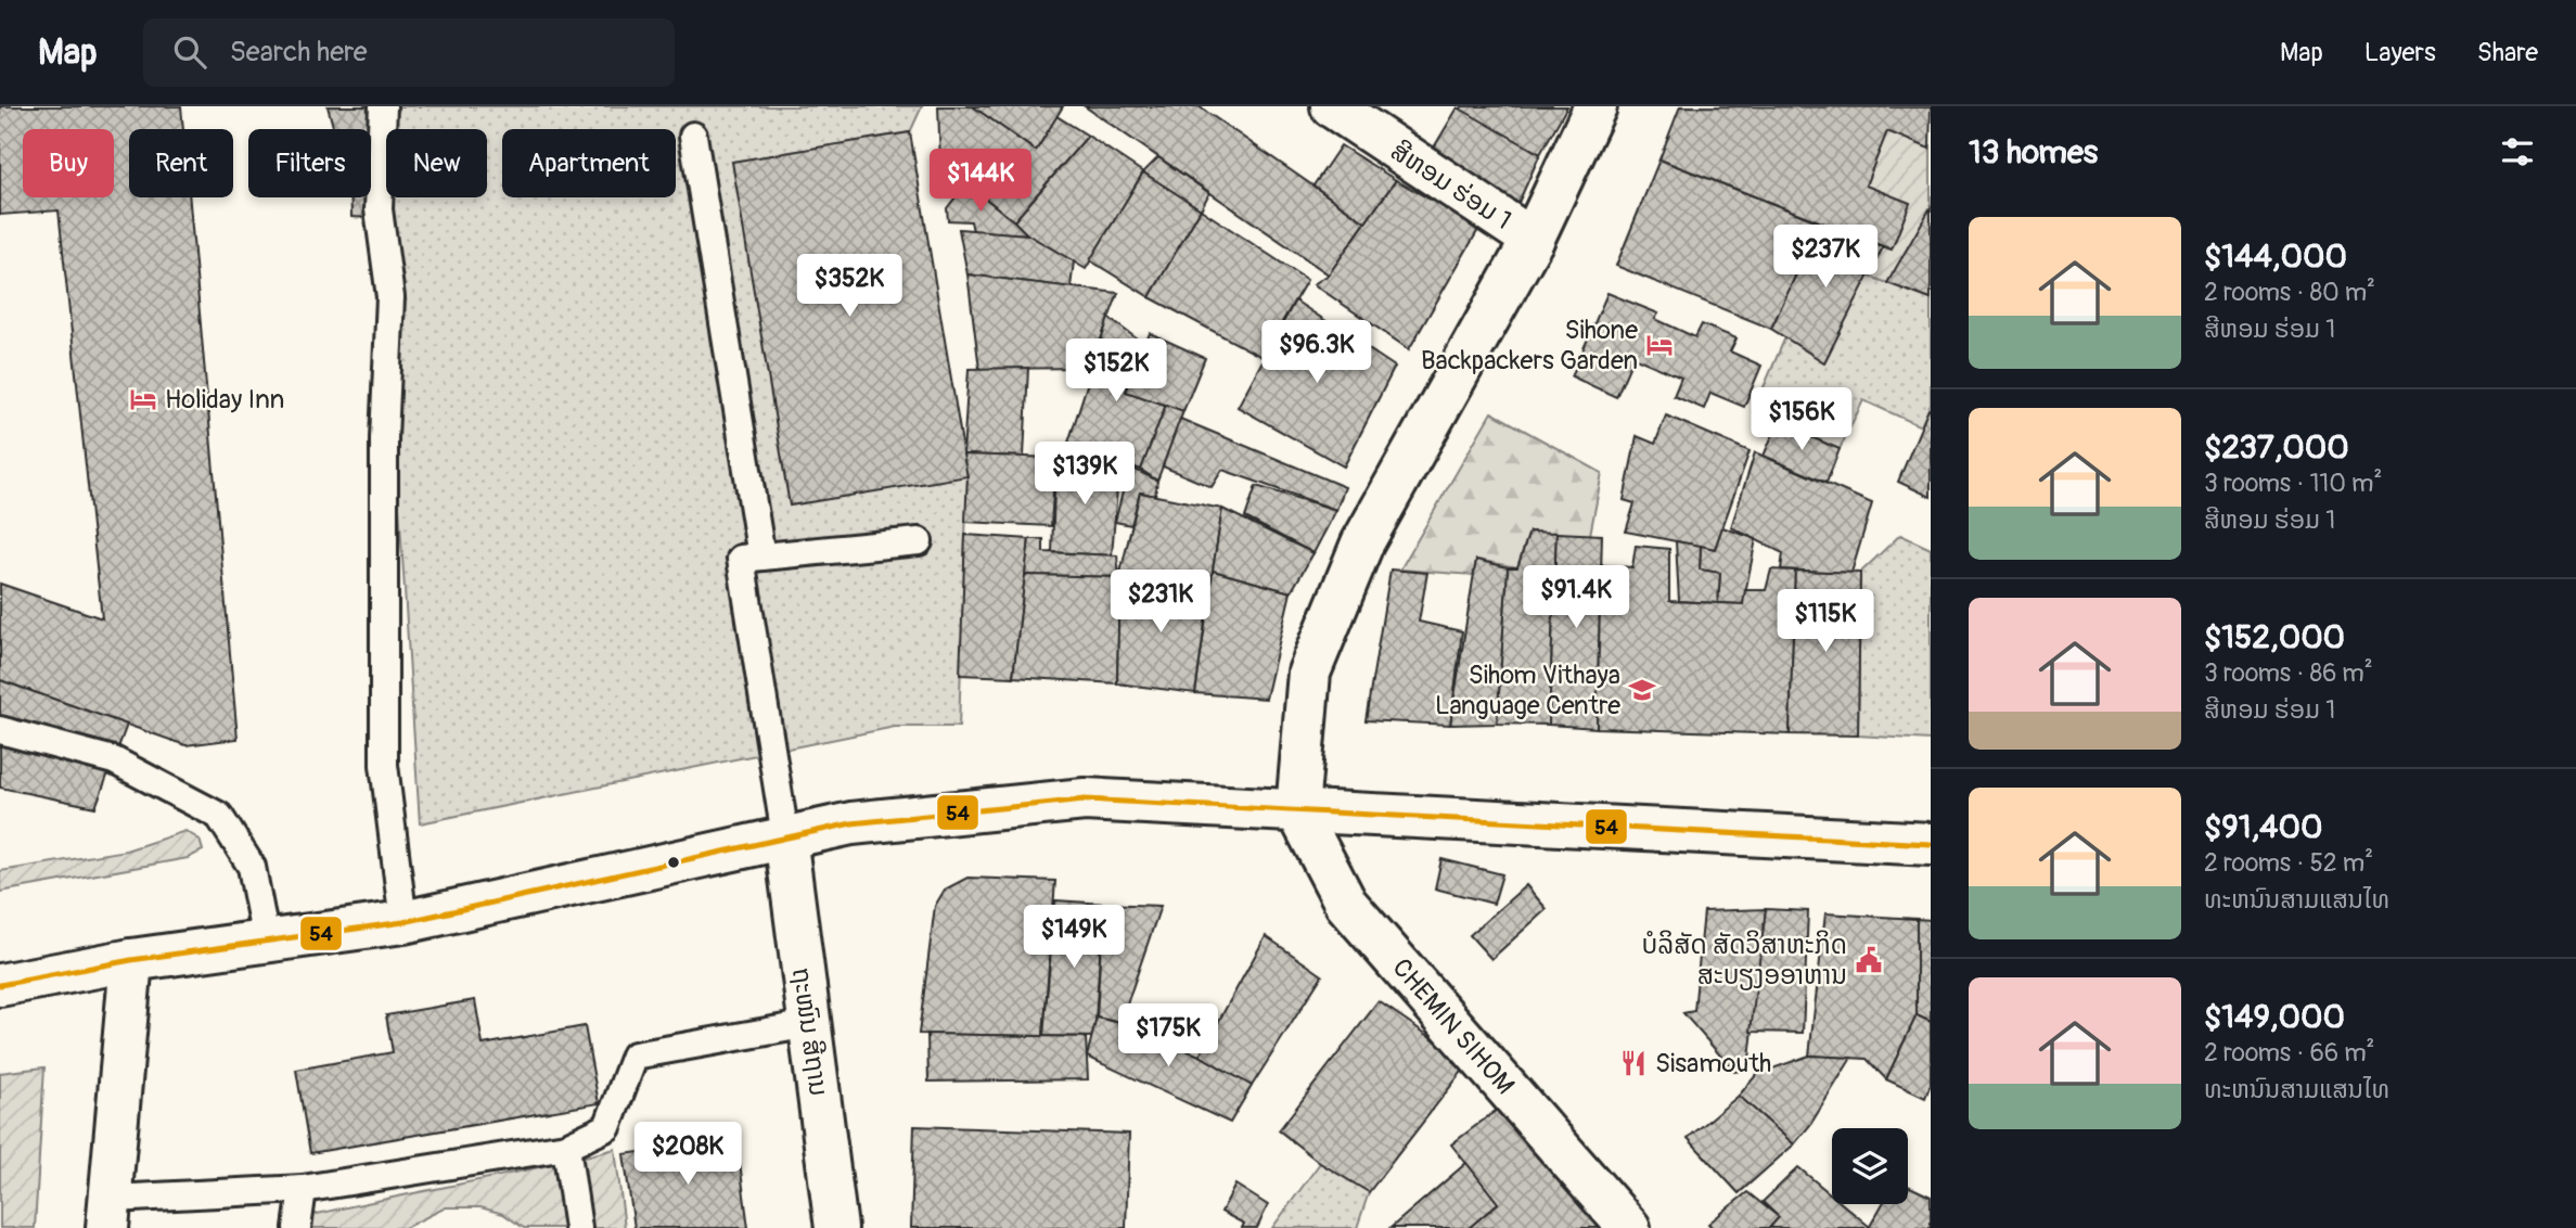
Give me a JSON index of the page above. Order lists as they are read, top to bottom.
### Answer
{
  "streets": {
    "main road": ["ສີຫອມ ຮ່ອມ 1", "CHEMIN SIHOM", "ຖະໜົນ ສີຖານ"]
  },
  "places": {
    "hotel": ["Sihone Backpackers Garden", "Holiday Inn"],
    "school or university": ["Sihom Vithaya Language Centre"],
    "public building": ["ບໍລິສັດ ສັດວິສາຫະກິດ ສະບຽງອອາຫານ"],
    "restaurant": ["Sisamouth"]
  },
  "lines": ["transit line 54"],
  "page": {
    "header": "Map",
    "search": "Search here",
    "nav": ["Map", "Layers", "Share"],
    "heading": "13 homes",
    "chip": [
      "Buy",
      "Rent",
      "Filters",
      "New",
      "Apartment"
    ],
    "price": [
      "$144K",
      "$237K",
      "$352K",
      "$96.3K",
      "$152K",
      "$156K",
      "$139K",
      "$91.4K",
      "$231K",
      "$115K",
      "$149K",
      "$175K",
      "$208K"
    ],
    "list": [
      {
        "name": "$144,000",
        "note": "2 rooms · 80 m² · ສີຫອມ ຮ່ອມ 1"
      },
      {
        "name": "$237,000",
        "note": "3 rooms · 110 m² · ສີຫອມ ຮ່ອມ 1"
      },
      {
        "name": "$152,000",
        "note": "3 rooms · 86 m² · ສີຫອມ ຮ່ອມ 1"
      },
      {
        "name": "$91,400",
        "note": "2 rooms · 52 m² · ທະຫນົນສາມແສນໄທ"
      },
      {
        "name": "$149,000",
        "note": "2 rooms · 66 m² · ທະຫນົນສາມແສນໄທ"
      }
    ]
  }
}
